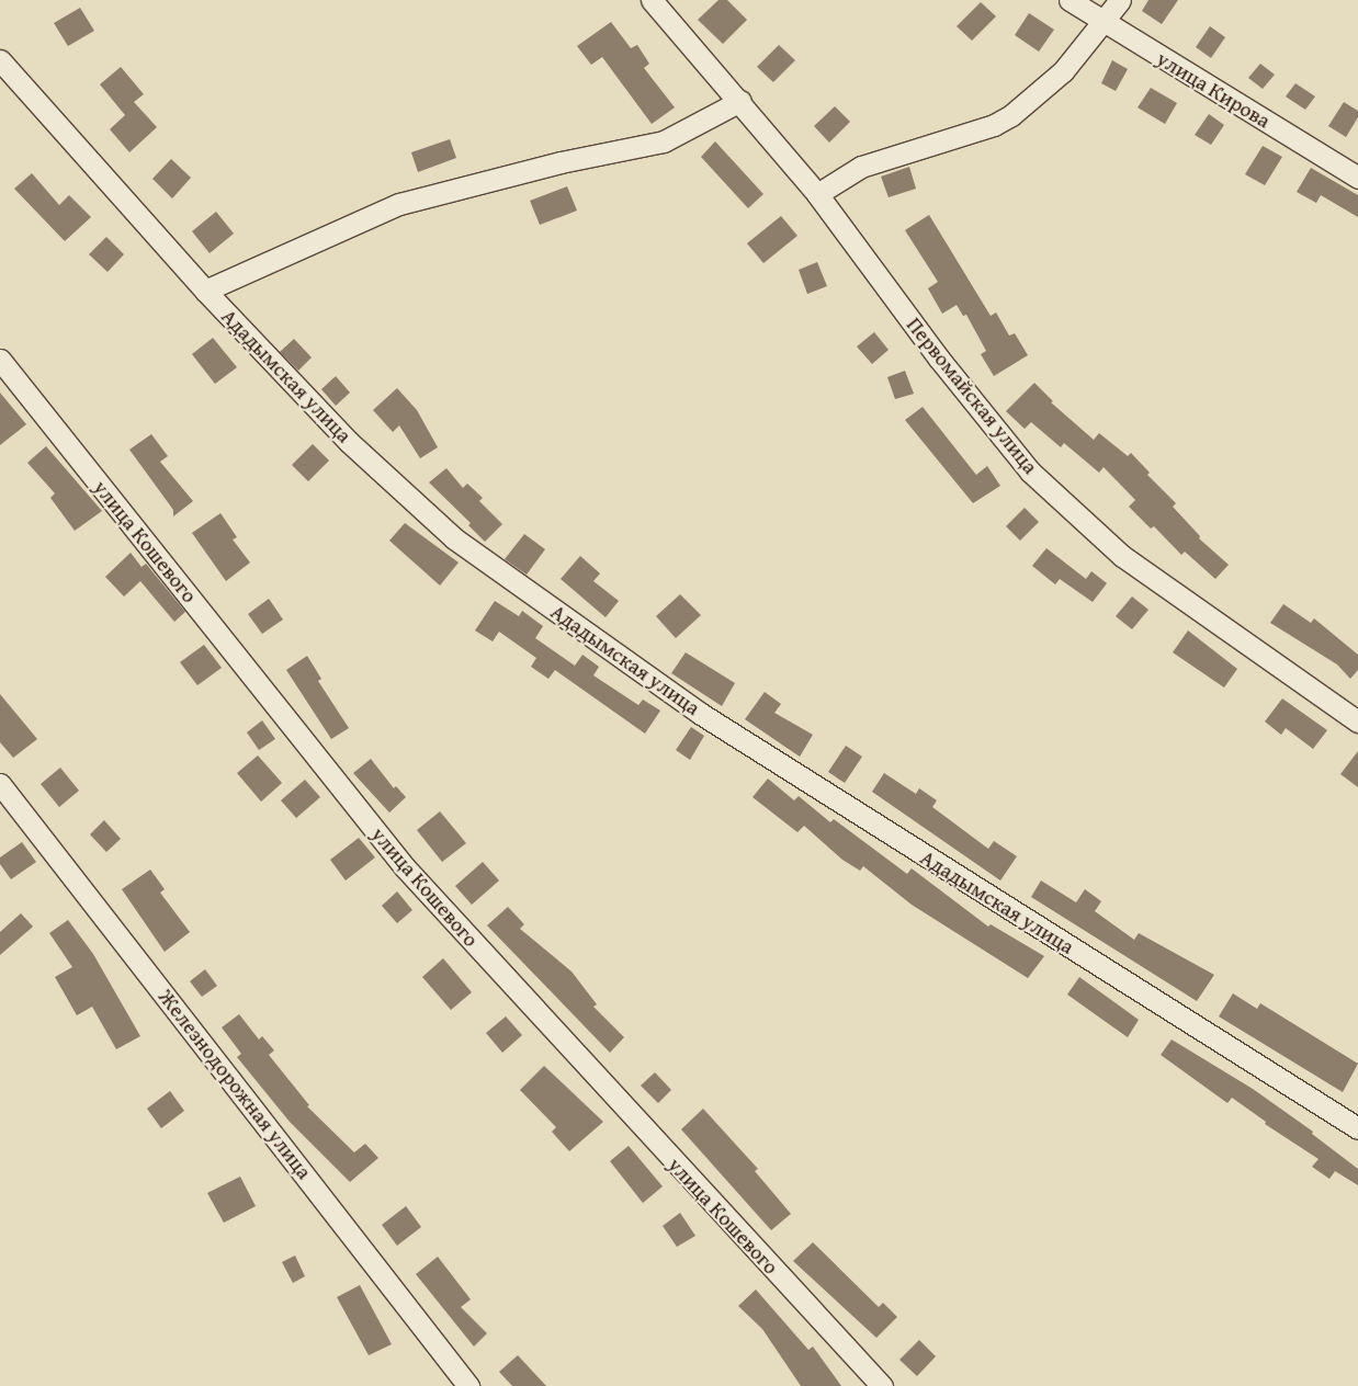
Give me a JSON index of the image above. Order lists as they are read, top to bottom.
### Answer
{
  "streets": {
    "street": [
      "улица Кирова",
      "Ададымская улица",
      "Первомайская улица",
      "улица Кошевого",
      "Железнодорожная улица"
    ]
  }
}
